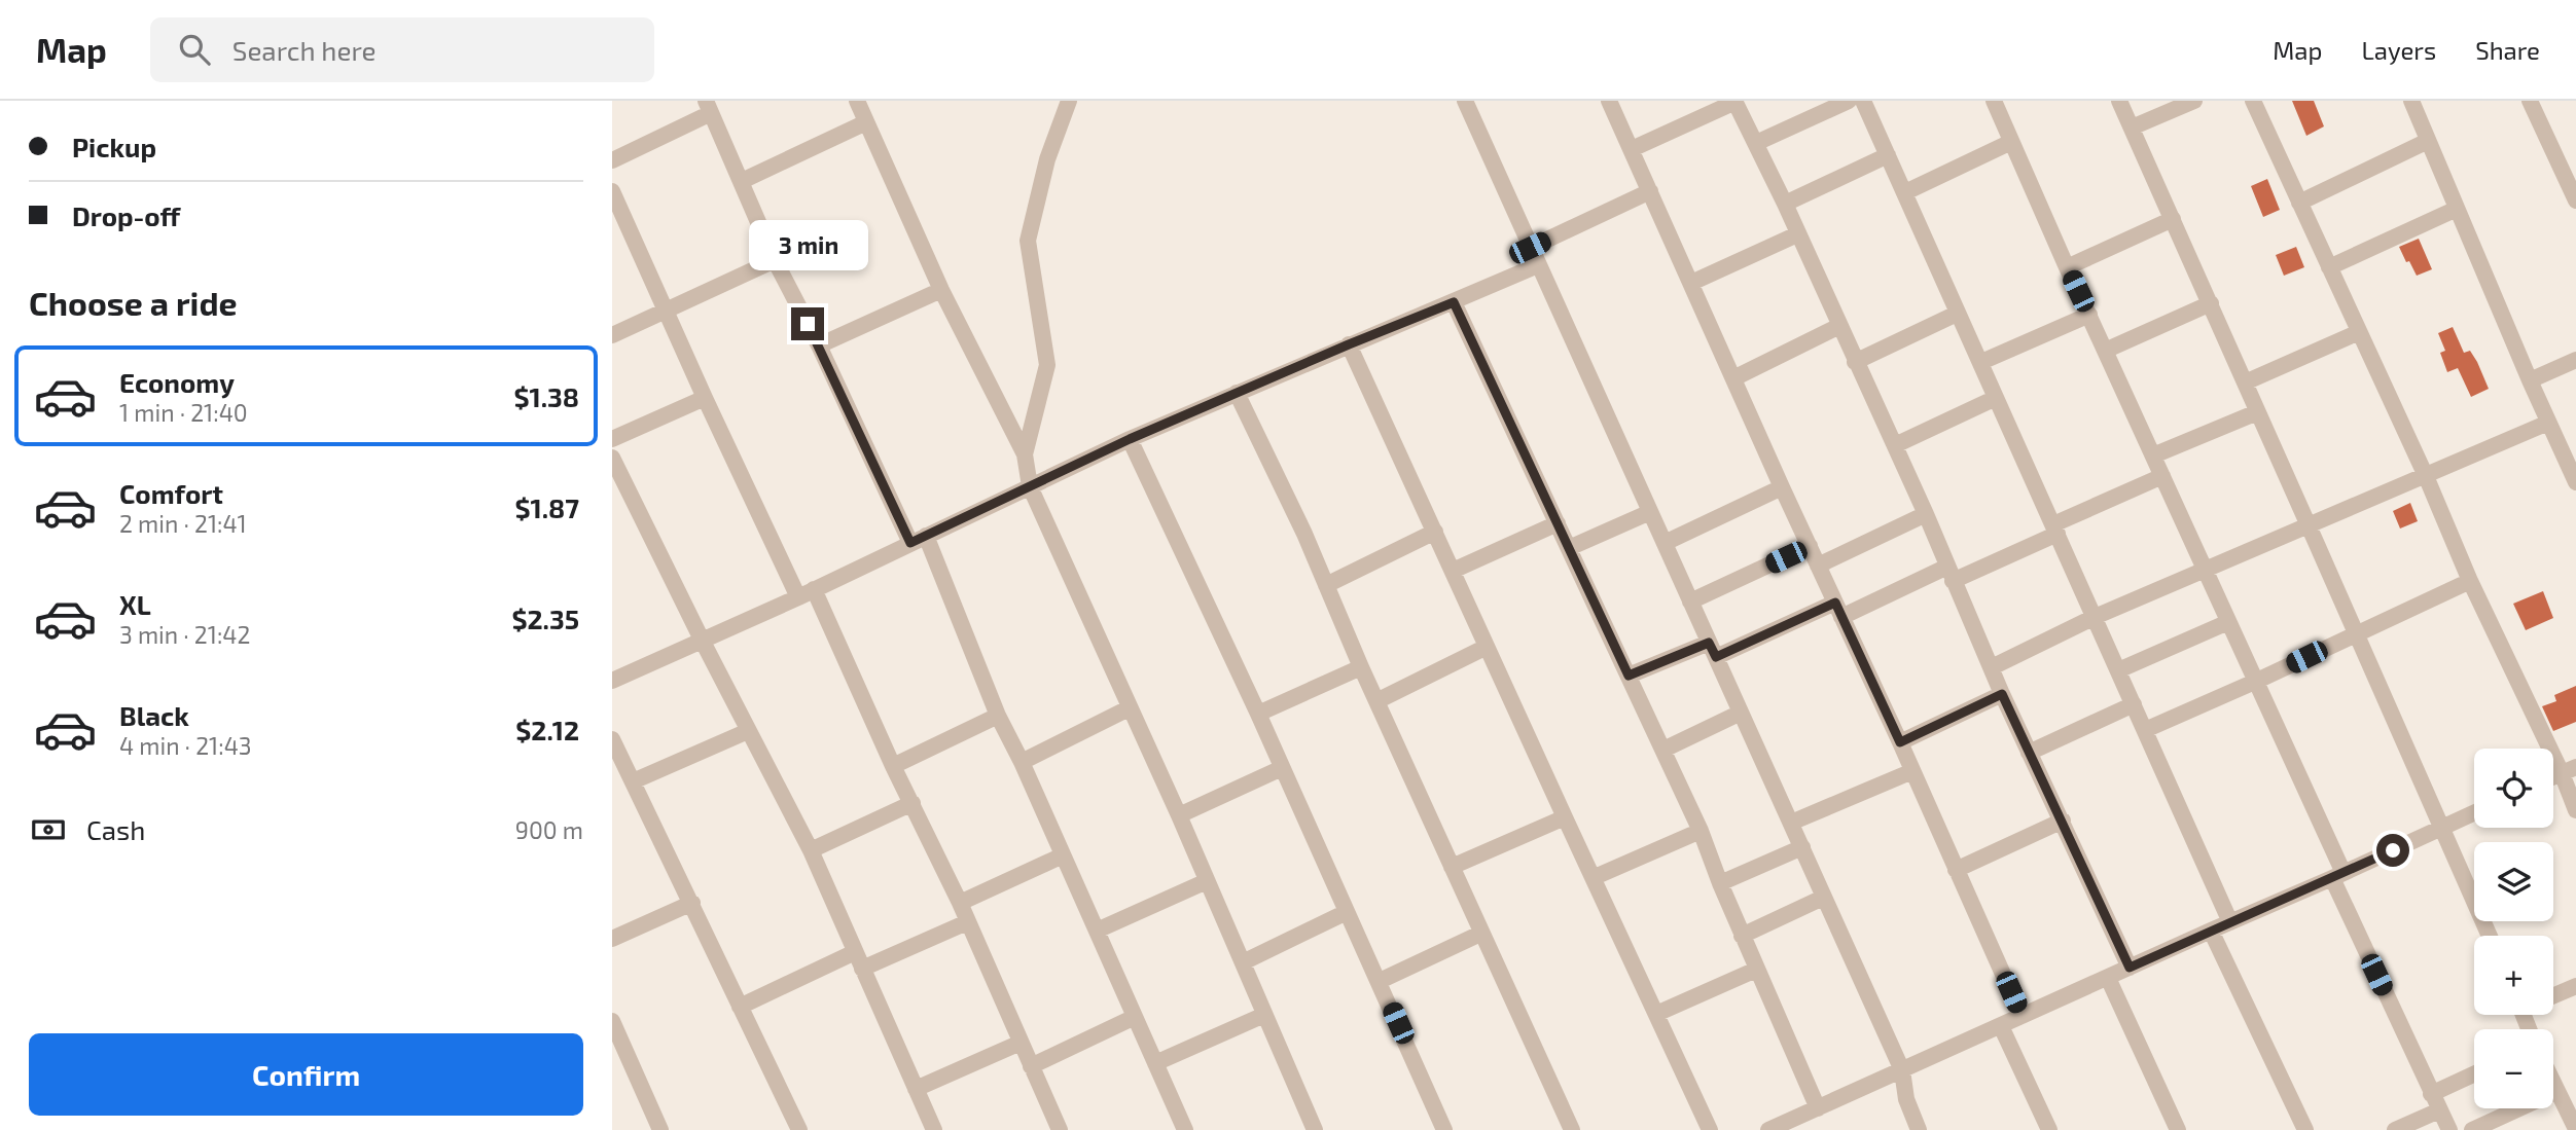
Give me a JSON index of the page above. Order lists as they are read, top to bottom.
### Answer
{
  "page": {
    "header": "Map",
    "search": "Search here",
    "nav": ["Map", "Layers", "Share"],
    "banner": ["Pickup", "Drop-off"],
    "bubble": "3 min",
    "heading": "Choose a ride",
    "list": [
      {
        "name": "Economy",
        "note": "1 min · 21:40",
        "value": "$1.38"
      },
      {
        "name": "Comfort",
        "note": "2 min · 21:41",
        "value": "$1.87"
      },
      {
        "name": "XL",
        "note": "3 min · 21:42",
        "value": "$2.35"
      },
      {
        "name": "Black",
        "note": "4 min · 21:43",
        "value": "$2.12"
      }
    ],
    "map_buttons": ["+", "−"],
    "pay": ["Cash", "900 m"],
    "buttons": "Confirm"
  }
}
